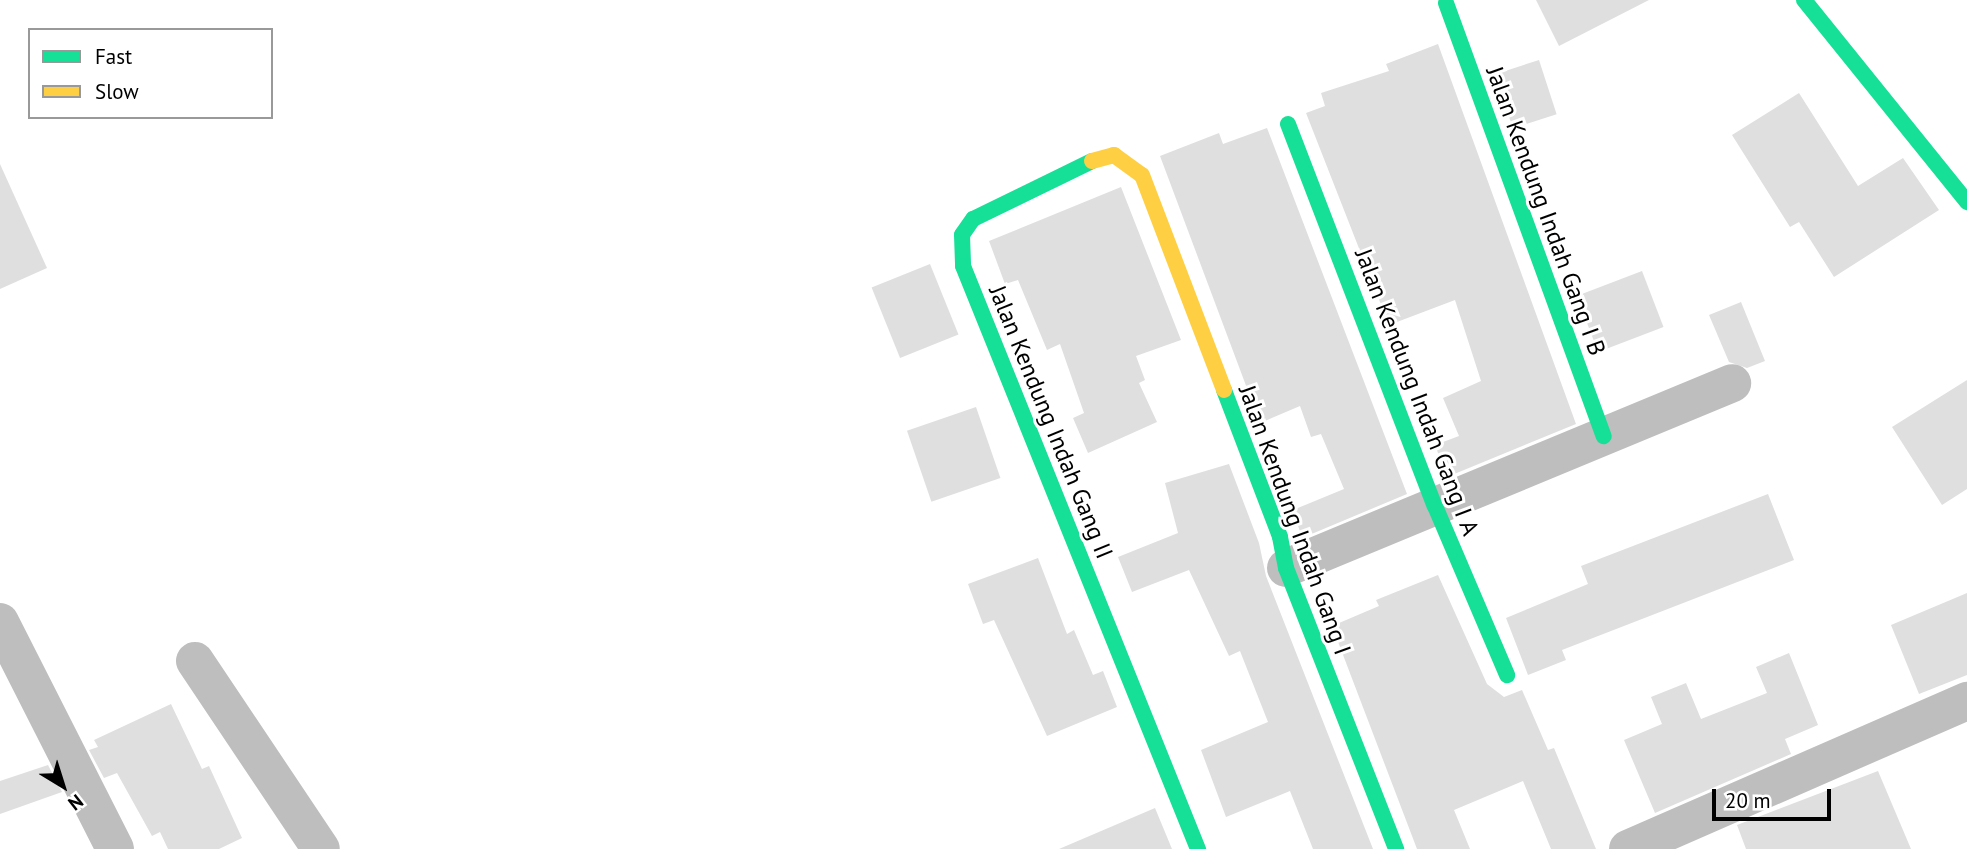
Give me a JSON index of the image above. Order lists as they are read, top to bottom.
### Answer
{
  "streets": {
    "street": [
      "Jalan Kendung Indah Gang I B",
      "Jalan Kendung Indah Gang I A",
      "Jalan Kendung Indah Gang II",
      "Jalan Kendung Indah Gang I"
    ]
  },
  "crossings": [
    ["Jalan Kendung Indah Gang II", "Jalan Kendung Indah Gang I"]
  ],
  "legend": ["Fast", "Slow"],
  "scale_bar": "20 m",
  "north": "bottom right"
}
